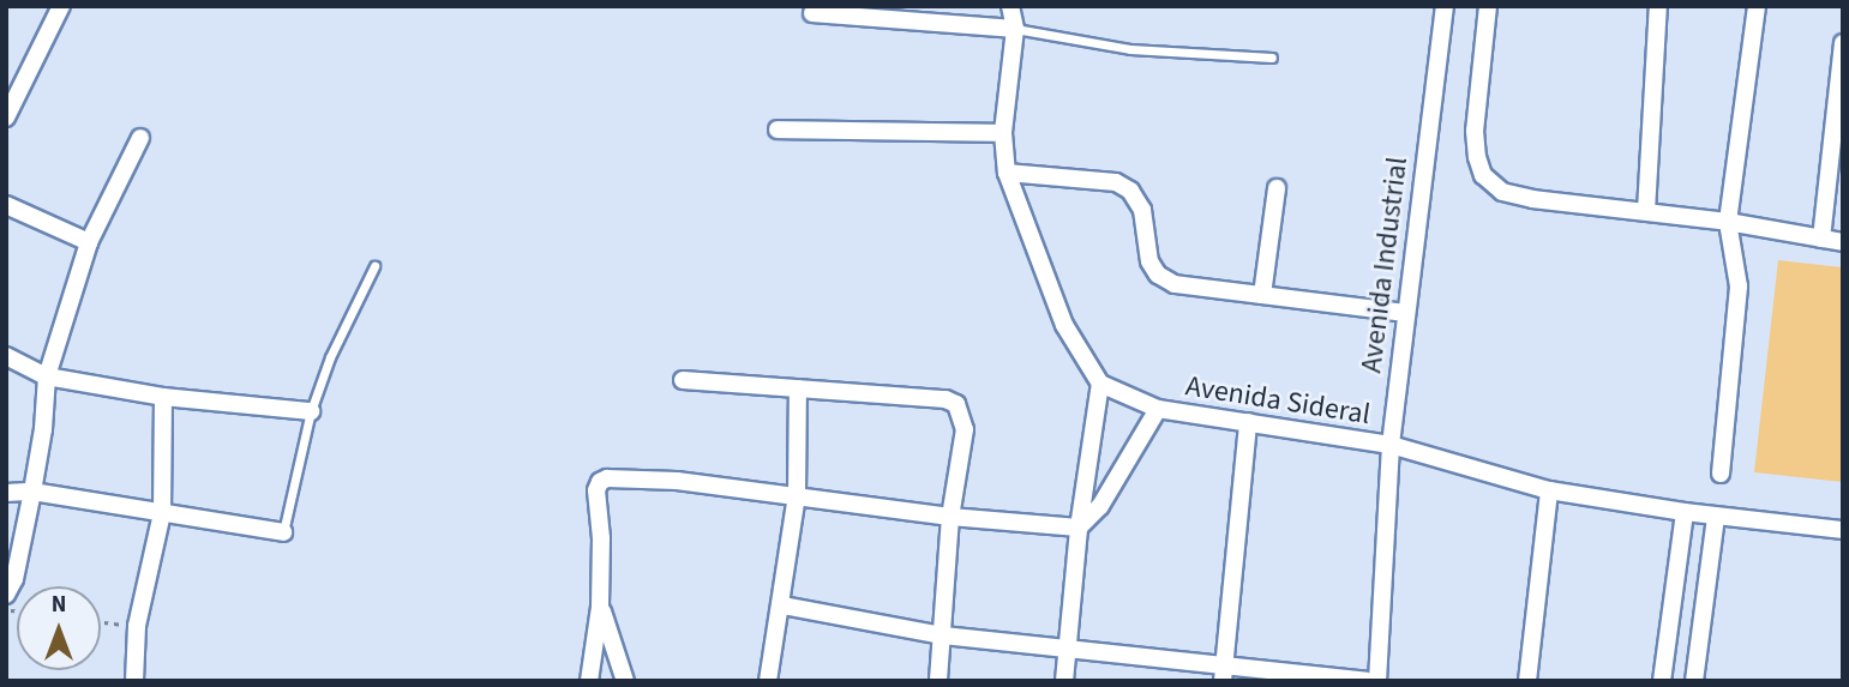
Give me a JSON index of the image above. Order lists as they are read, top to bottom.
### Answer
{
  "streets": {
    "street": ["Avenida Industrial", "Avenida Sideral"]
  },
  "crossings": [
    ["Avenida Industrial", "Avenida Sideral"]
  ],
  "north": "top"
}
